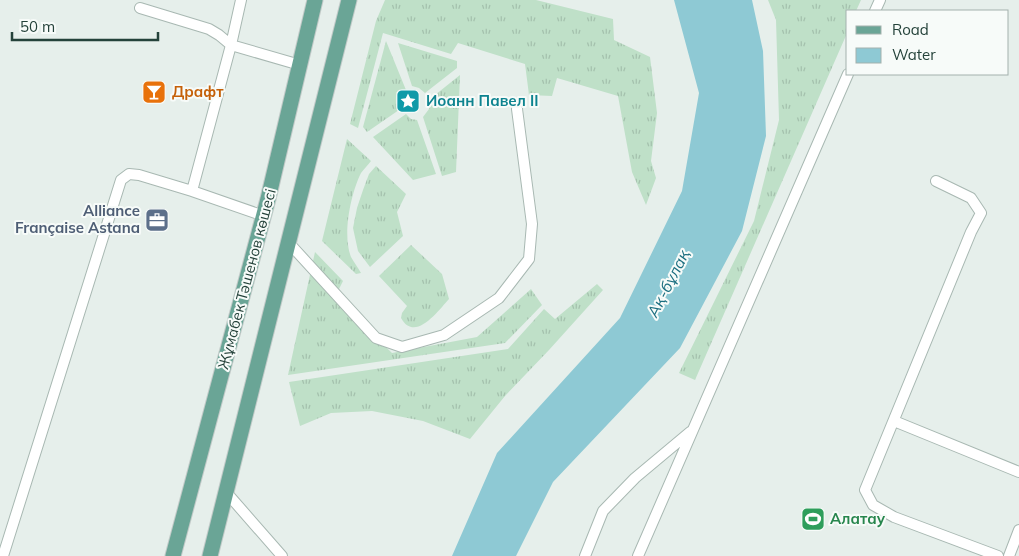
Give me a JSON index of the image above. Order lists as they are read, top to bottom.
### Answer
{
  "streets": {
    "main road": ["Жұмабек Тәшенов көшесі"]
  },
  "water": ["Ақ-бұлақ"],
  "places": {
    "bar": ["Драфт"],
    "place": ["Иоанн Павел II"],
    "office": ["Alliance Française Astana"],
    "sports": ["Алатау"]
  },
  "legend": ["Road", "Water"],
  "scale_bar": "50 m"
}
